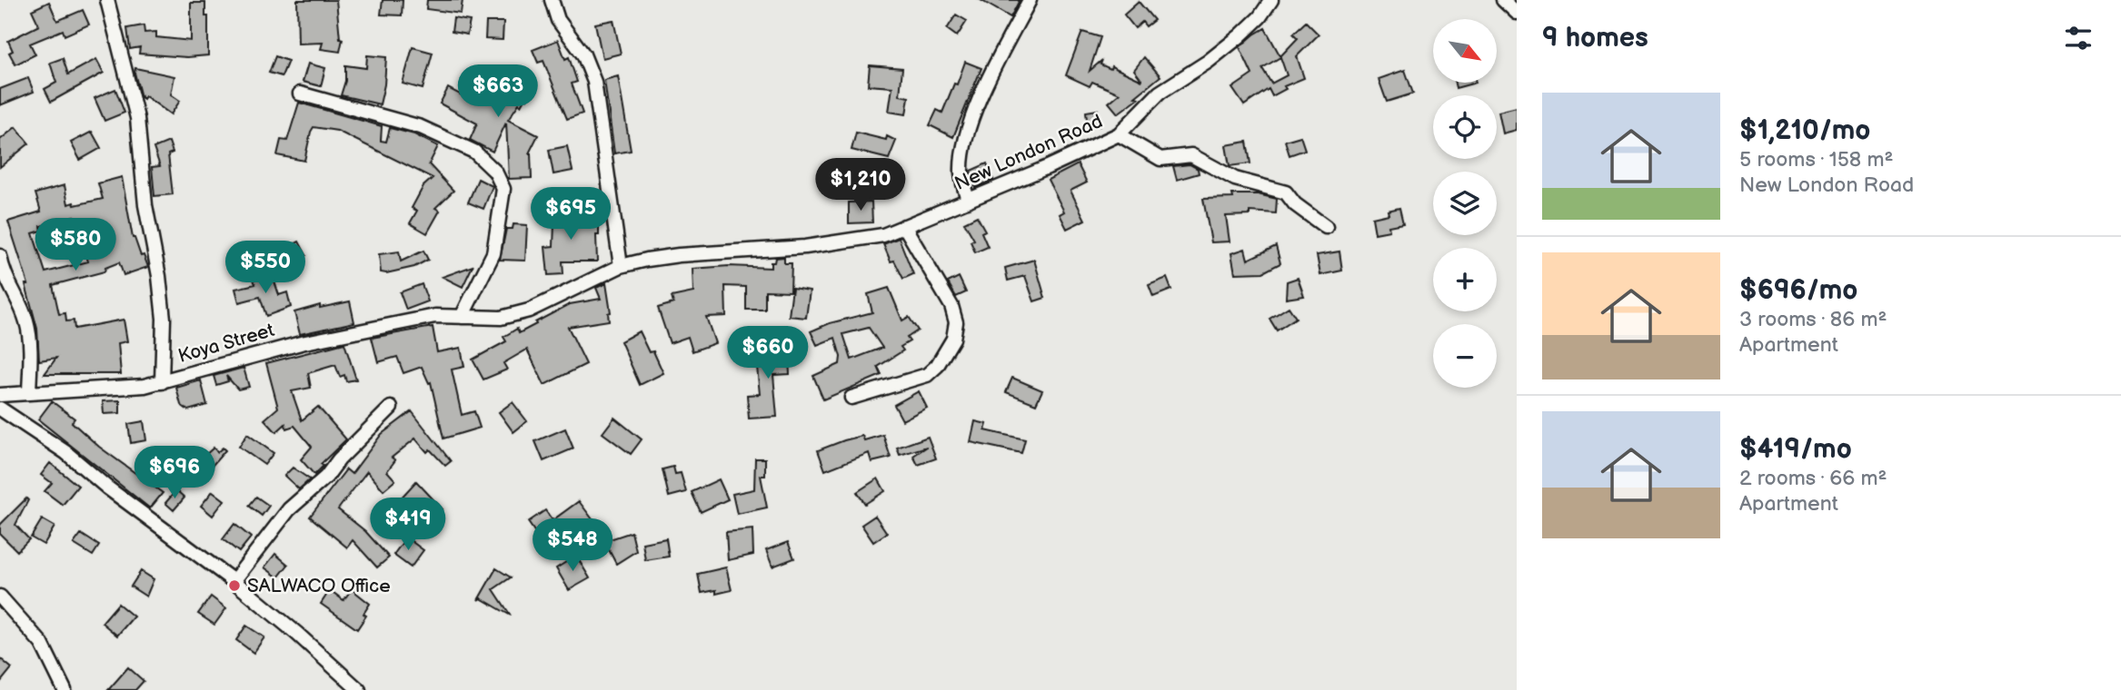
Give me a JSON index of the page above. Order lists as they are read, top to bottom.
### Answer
{
  "streets": {
    "street": ["New London Road", "Koya Street"]
  },
  "crossings": [
    ["New London Road", "Koya Street"]
  ],
  "places": ["SALWACO Office"],
  "north": "bottom right",
  "page": {
    "heading": "9 homes",
    "map_buttons": ["+", "−"],
    "price": [
      "$663",
      "$1,210",
      "$695",
      "$580",
      "$550",
      "$660",
      "$696",
      "$419",
      "$548"
    ],
    "list": [
      {
        "name": "$1,210/mo",
        "note": "5 rooms · 158 m² · New London Road"
      },
      {
        "name": "$696/mo",
        "note": "3 rooms · 86 m² · Apartment"
      },
      {
        "name": "$419/mo",
        "note": "2 rooms · 66 m² · Apartment"
      }
    ]
  }
}
